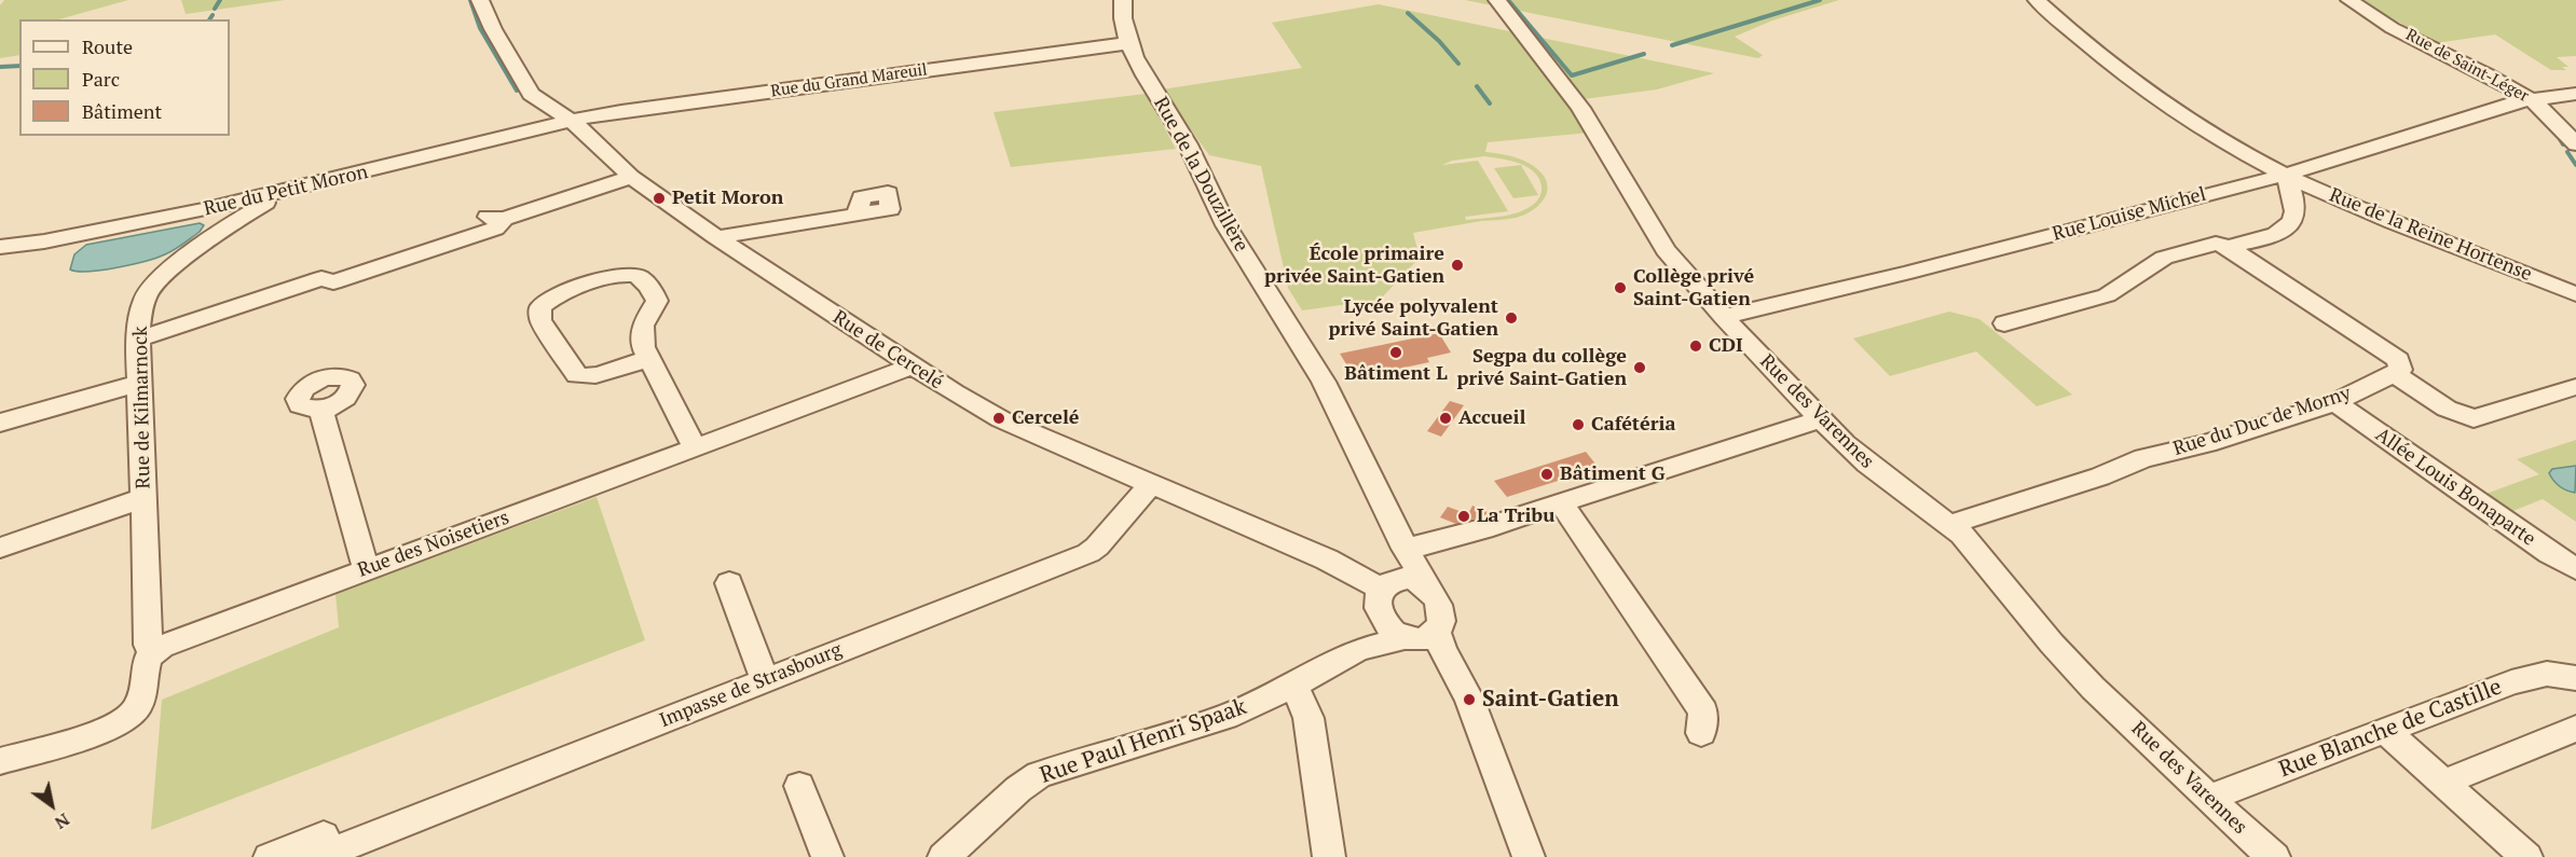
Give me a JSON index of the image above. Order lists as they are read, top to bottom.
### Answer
{
  "streets": {
    "street": [
      "Rue de Saint-Léger",
      "Rue du Grand Mareuil",
      "Rue de la Douzillère",
      "Rue du Petit Moron",
      "Rue Louise Michel",
      "Rue de la Reine Hortense",
      "Rue de Cercelé",
      "Rue de Kilmarnock",
      "Rue des Varennes",
      "Rue du Duc de Morny",
      "Allée Louis Bonaparte",
      "Rue des Noisetiers",
      "Impasse de Strasbourg",
      "Rue Blanche de Castille",
      "Rue Paul Henri Spaak"
    ]
  },
  "crossings": [
    ["Rue de Saint-Léger", "Rue Louise Michel"],
    ["Rue du Grand Mareuil", "Rue de la Douzillère"],
    ["Rue du Grand Mareuil", "Rue du Petit Moron"],
    ["Rue du Grand Mareuil", "Rue de Cercelé"],
    ["Rue de la Douzillère", "Rue de Cercelé"],
    ["Rue de la Douzillère", "Rue Paul Henri Spaak"],
    ["Rue du Petit Moron", "Rue de Cercelé"],
    ["Rue du Petit Moron", "Rue de Kilmarnock"],
    ["Rue Louise Michel", "Rue de la Reine Hortense"],
    ["Rue Louise Michel", "Rue des Varennes"],
    ["Rue de Cercelé", "Rue des Noisetiers"],
    ["Rue de Cercelé", "Impasse de Strasbourg"],
    ["Rue de Cercelé", "Rue Paul Henri Spaak"],
    ["Rue de Kilmarnock", "Rue des Noisetiers"],
    ["Rue des Varennes", "Rue du Duc de Morny"],
    ["Rue des Varennes", "Rue Blanche de Castille"],
    ["Rue du Duc de Morny", "Allée Louis Bonaparte"]
  ],
  "places": [
    "Petit Moron",
    "École primaire privée Saint-Gatien",
    "Collège privé Saint-Gatien",
    "Lycée polyvalent privé Saint-Gatien",
    "CDI",
    "Bâtiment L",
    "Segpa du collège privé Saint-Gatien",
    "Cercelé",
    "Accueil",
    "Cafétéria",
    "Bâtiment G",
    "La Tribu",
    "Saint-Gatien"
  ],
  "legend": ["Route", "Parc", "Bâtiment"],
  "north": "bottom right"
}
